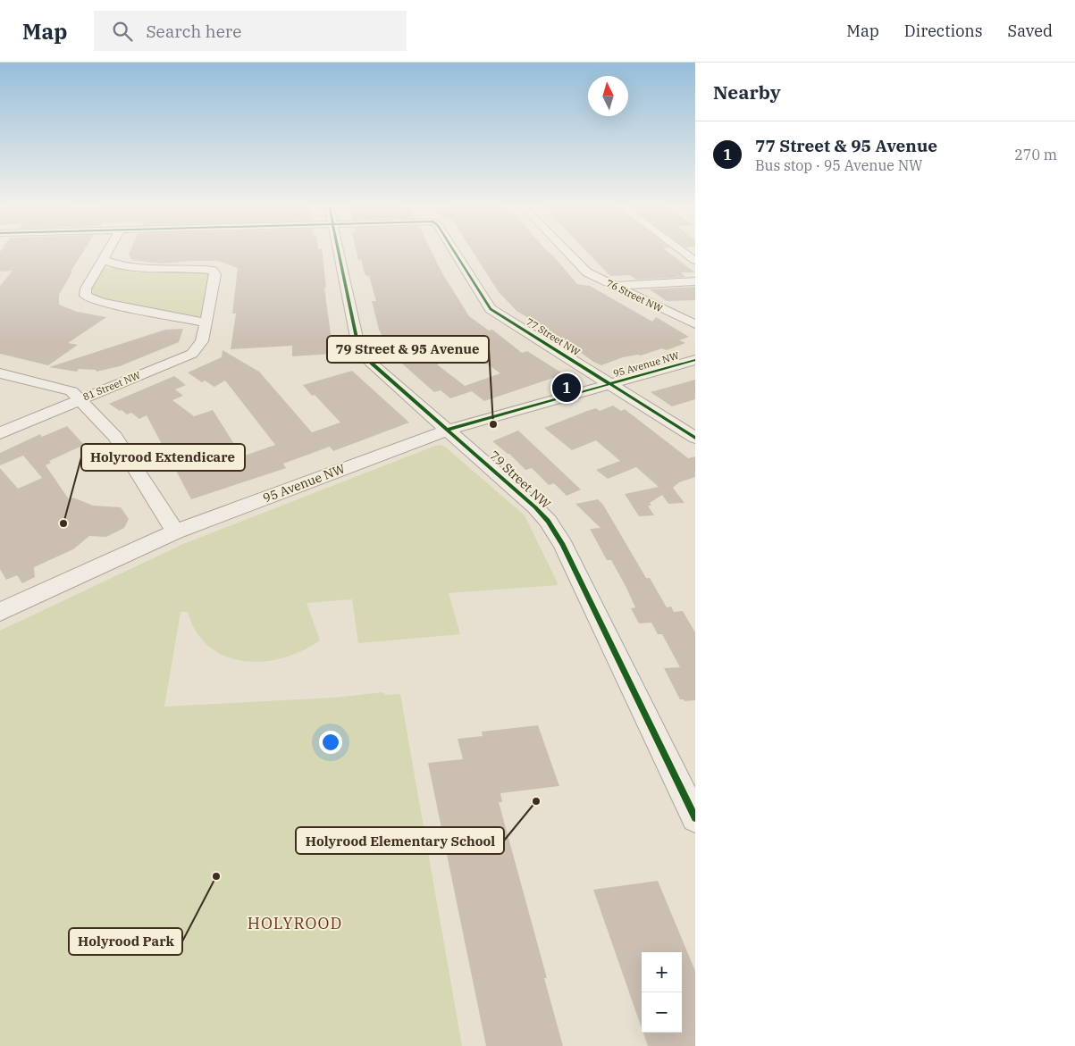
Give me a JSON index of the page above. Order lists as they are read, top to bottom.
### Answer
{
  "streets": {
    "street": [
      "76 Street NW",
      "77 Street NW",
      "95 Avenue NW",
      "81 Street NW",
      "79 Street NW"
    ]
  },
  "crossings": [
    ["77 Street NW", "95 Avenue NW"],
    ["95 Avenue NW", "79 Street NW"]
  ],
  "districts": ["HOLYROOD"],
  "places": [
    "79 Street & 95 Avenue",
    "Holyrood Extendicare",
    "Holyrood Elementary School",
    "Holyrood Park"
  ],
  "north": "top",
  "page": {
    "header": "Map",
    "search": "Search here",
    "nav": ["Map", "Directions", "Saved"],
    "heading": "Nearby",
    "list": [
      {
        "mark": "1",
        "name": "77 Street & 95 Avenue",
        "note": "Bus stop · 95 Avenue NW",
        "value": "270 m"
      }
    ],
    "pins": "1",
    "map_buttons": ["+", "−"]
  }
}
